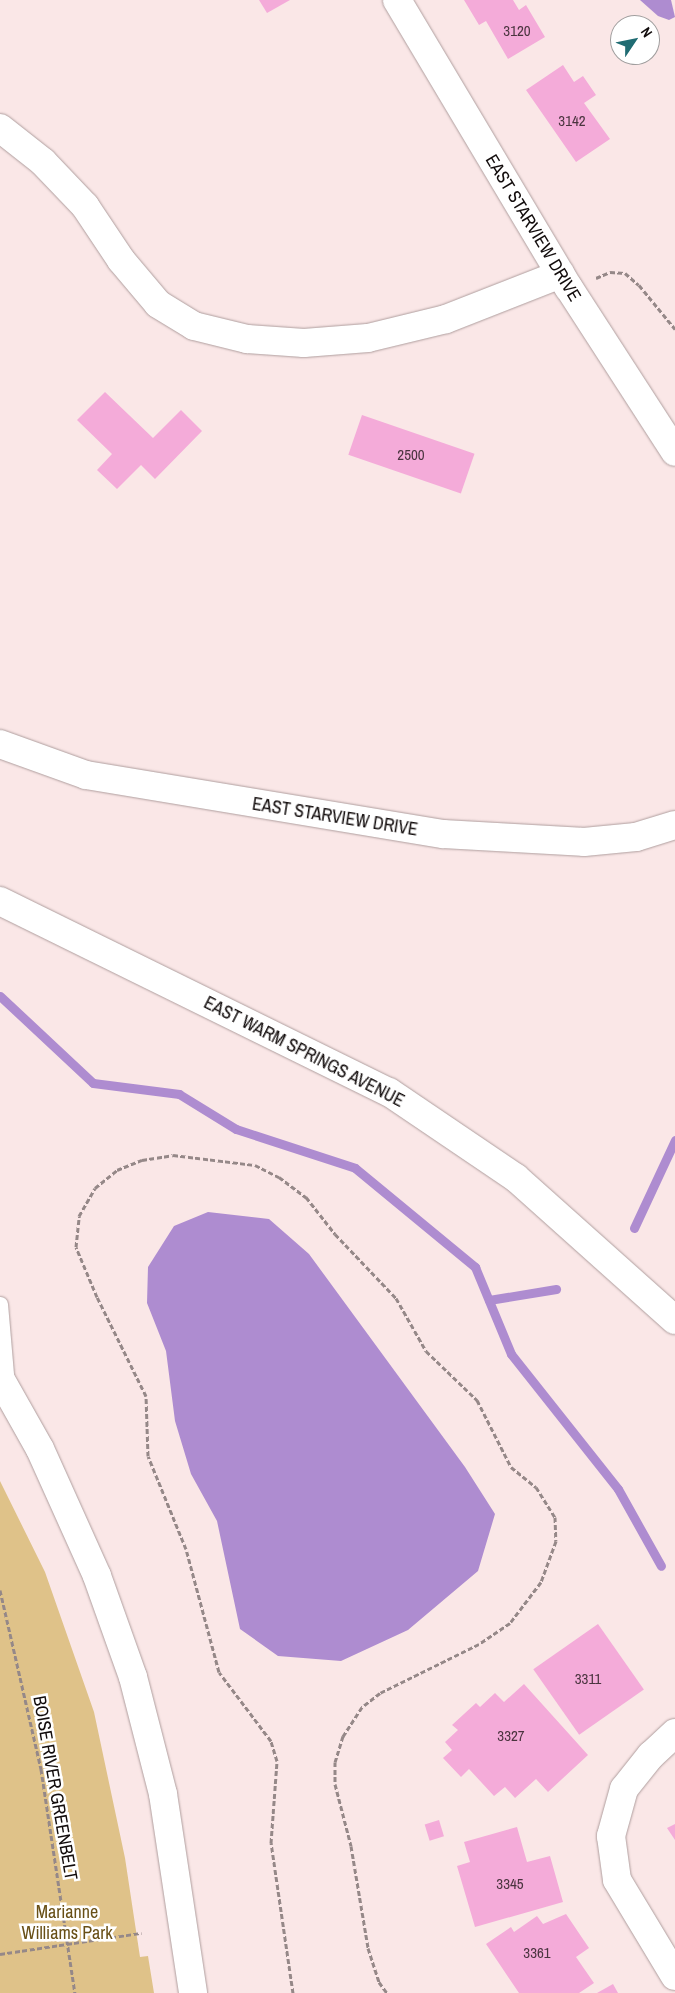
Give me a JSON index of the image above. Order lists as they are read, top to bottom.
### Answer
{
  "streets": {
    "street": ["EAST STARVIEW DRIVE", "EAST WARM SPRINGS AVENUE"],
    "path": ["BOISE RIVER GREENBELT"]
  },
  "parks": ["Marianne Williams Park"],
  "house_numbers": [
    "3120",
    "3142",
    "2500",
    "3311",
    "3327",
    "3345",
    "3361"
  ],
  "north": "top right"
}
